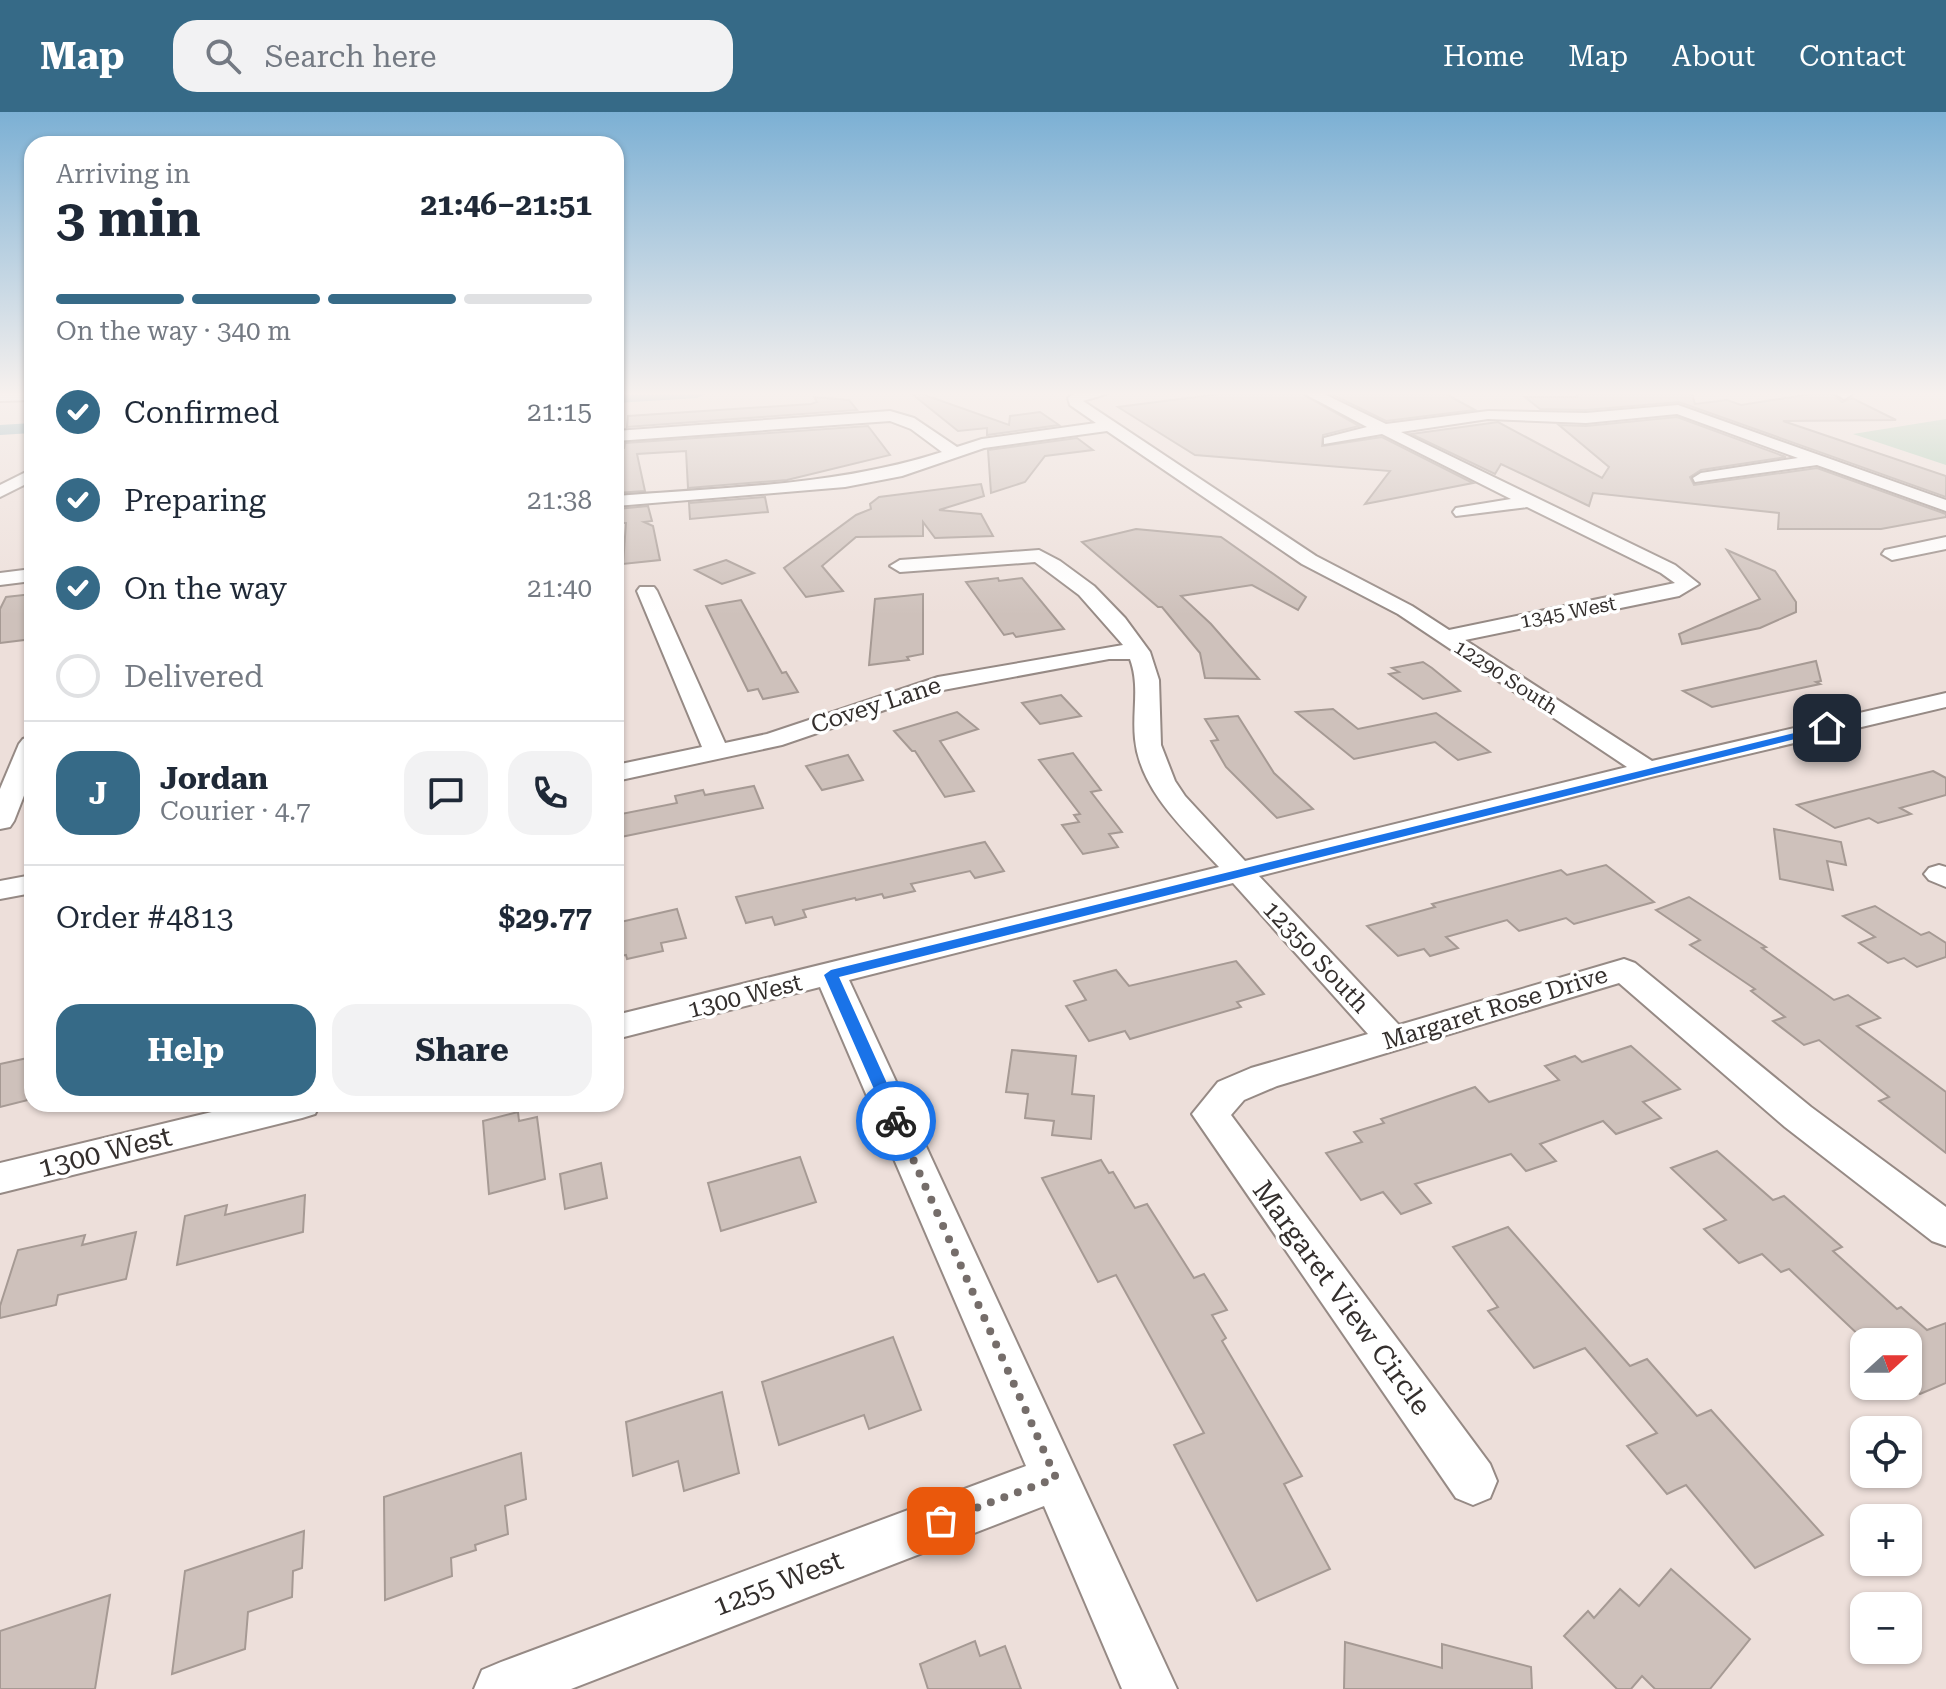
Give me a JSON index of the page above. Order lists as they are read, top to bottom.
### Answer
{
  "streets": {
    "street": [
      "1345 West",
      "12290 South",
      "Covey Lane",
      "12350 South",
      "1300 West",
      "Margaret Rose Drive",
      "Margaret View Circle",
      "1255 West"
    ]
  },
  "crossings": [
    ["1345 West", "12290 South"],
    ["12290 South", "1300 West"],
    ["Covey Lane", "12350 South"],
    ["12350 South", "1300 West"],
    ["12350 South", "Margaret Rose Drive"],
    ["Margaret Rose Drive", "Margaret View Circle"]
  ],
  "north": "right",
  "page": {
    "header": "Map",
    "search": "Search here",
    "nav": [
      "Home",
      "Map",
      "About",
      "Contact"
    ],
    "heading": ["3 min", "Arriving in", "21:46–21:51"],
    "panel": [
      "Jordan",
      "Courier · 4.7",
      "Order #4813",
      "$29.77"
    ],
    "bar": "On the way · 340 m",
    "list": [
      ["Confirmed", "21:15"],
      ["Preparing", "21:38"],
      ["On the way", "21:40"],
      "Delivered"
    ],
    "round": "J",
    "buttons": ["Help", "Share"],
    "map_buttons": ["+", "−"]
  }
}
